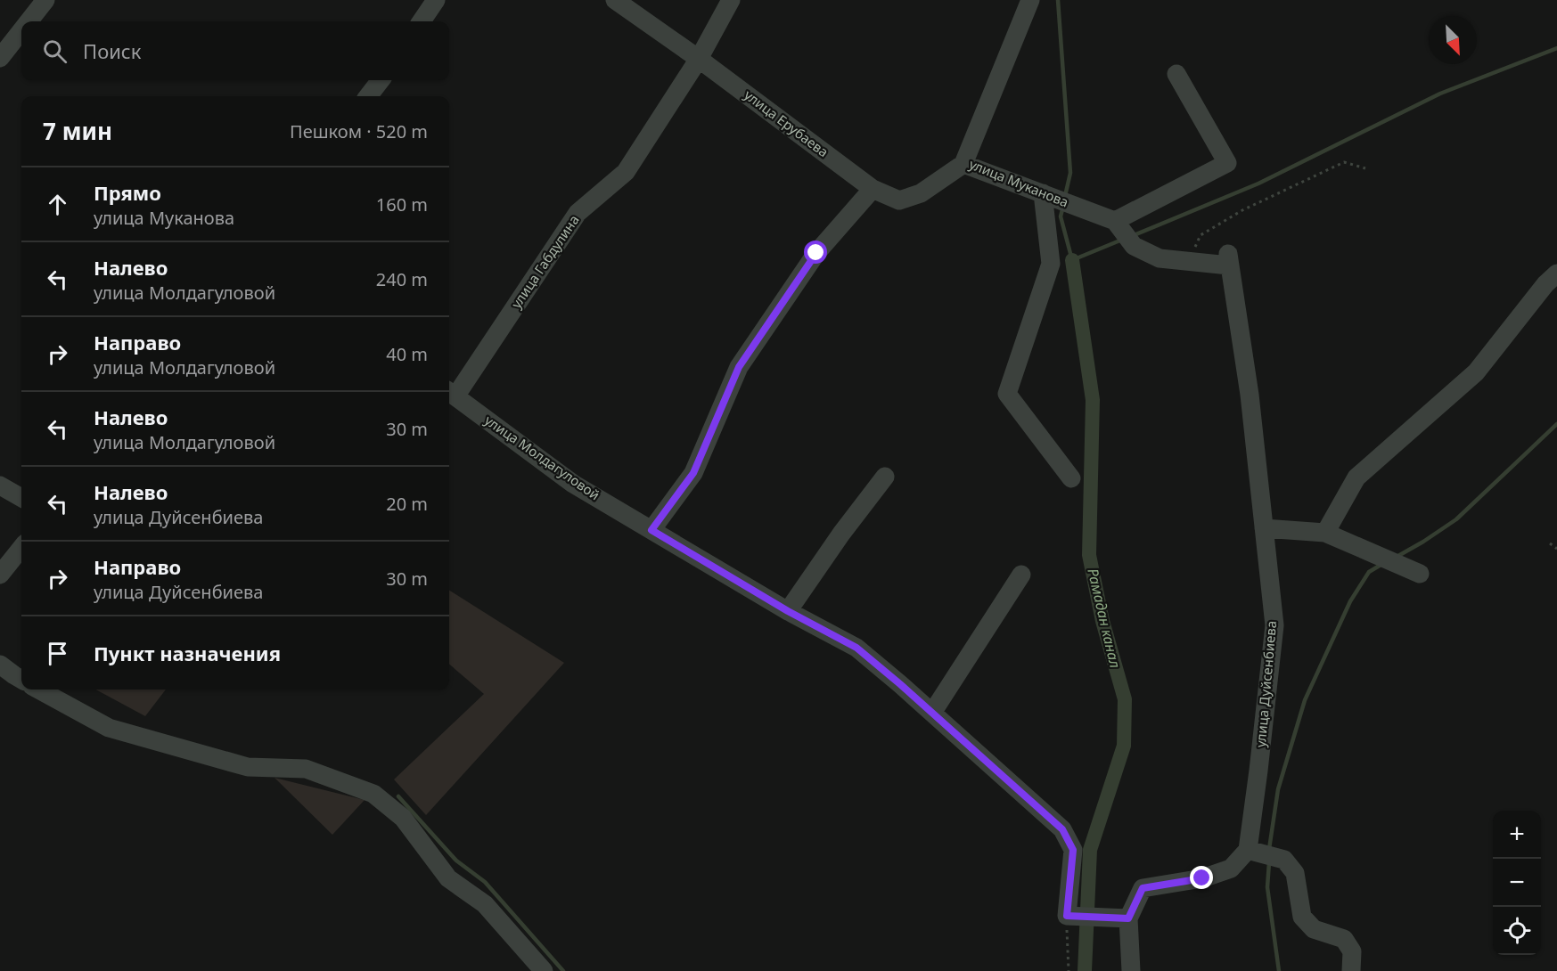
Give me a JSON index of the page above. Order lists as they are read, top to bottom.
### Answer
{
  "streets": {
    "street": [
      "улица Ерубаева",
      "улица Муканова",
      "улица Габдулина",
      "улица Молдагуловой",
      "улица Дуйсенбиева"
    ]
  },
  "crossings": [
    ["улица Ерубаева", "улица Муканова"],
    ["улица Ерубаева", "улица Габдулина"],
    ["улица Габдулина", "улица Молдагуловой"]
  ],
  "water": ["Рамадан канал"],
  "north": "bottom right",
  "page": {
    "search": "Поиск",
    "heading": ["7 мин", "Пешком · 520 m"],
    "list": [
      ["Прямо", "улица Муканова", "160 m"],
      ["Налево", "улица Молдагуловой", "240 m"],
      ["Направо", "улица Молдагуловой", "40 m"],
      ["Налево", "улица Молдагуловой", "30 m"],
      ["Налево", "улица Дуйсенбиева", "20 m"],
      ["Направо", "улица Дуйсенбиева", "30 m"],
      "Пункт назначения"
    ],
    "map_buttons": ["+", "−"]
  }
}
